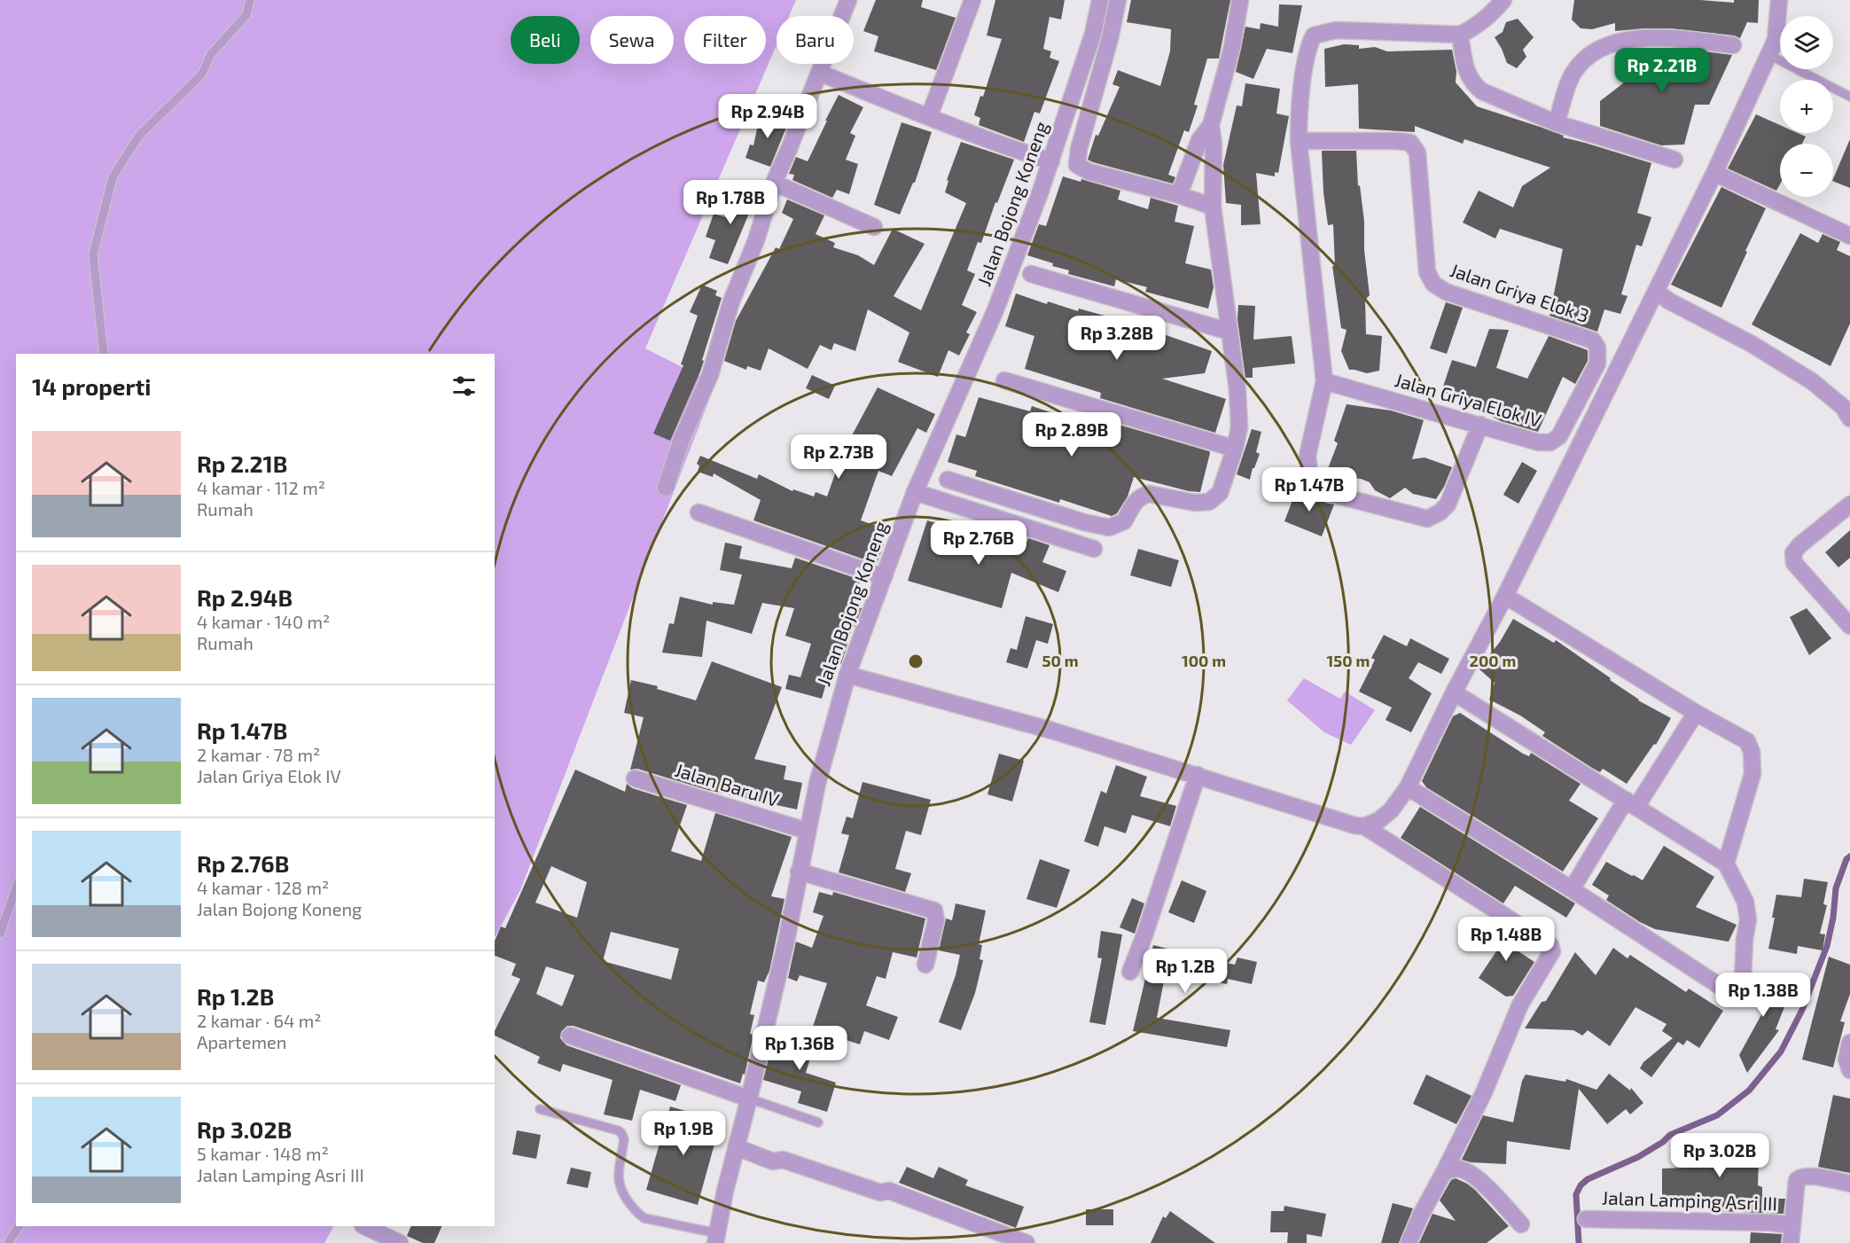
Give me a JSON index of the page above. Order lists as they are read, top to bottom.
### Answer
{
  "streets": {
    "street": [
      "Jalan Bojong Koneng",
      "Jalan Griya Elok 3",
      "Jalan Griya Elok IV",
      "Jalan Baru IV",
      "Jalan Lamping Asri III"
    ]
  },
  "crossings": [
    ["Jalan Bojong Koneng", "Jalan Baru IV"],
    ["Jalan Griya Elok 3", "Jalan Griya Elok IV"]
  ],
  "page": {
    "map_buttons": ["+", "−"],
    "chip": [
      "Beli",
      "Sewa",
      "Filter",
      "Baru"
    ],
    "price": [
      "Rp 2.21B",
      "Rp 2.94B",
      "Rp 1.78B",
      "Rp 3.28B",
      "Rp 2.89B",
      "Rp 2.73B",
      "Rp 1.47B",
      "Rp 2.76B",
      "Rp 1.48B",
      "Rp 1.2B",
      "Rp 1.38B",
      "Rp 1.36B",
      "Rp 1.9B",
      "Rp 3.02B"
    ],
    "heading": "14 properti",
    "list": [
      {
        "name": "Rp 2.21B",
        "note": "4 kamar · 112 m² · Rumah"
      },
      {
        "name": "Rp 2.94B",
        "note": "4 kamar · 140 m² · Rumah"
      },
      {
        "name": "Rp 1.47B",
        "note": "2 kamar · 78 m² · Jalan Griya Elok IV"
      },
      {
        "name": "Rp 2.76B",
        "note": "4 kamar · 128 m² · Jalan Bojong Koneng"
      },
      {
        "name": "Rp 1.2B",
        "note": "2 kamar · 64 m² · Apartemen"
      },
      {
        "name": "Rp 3.02B",
        "note": "5 kamar · 148 m² · Jalan Lamping Asri III"
      }
    ]
  },
  "rings": [
    "50 m",
    "100 m",
    "150 m",
    "200 m"
  ]
}
